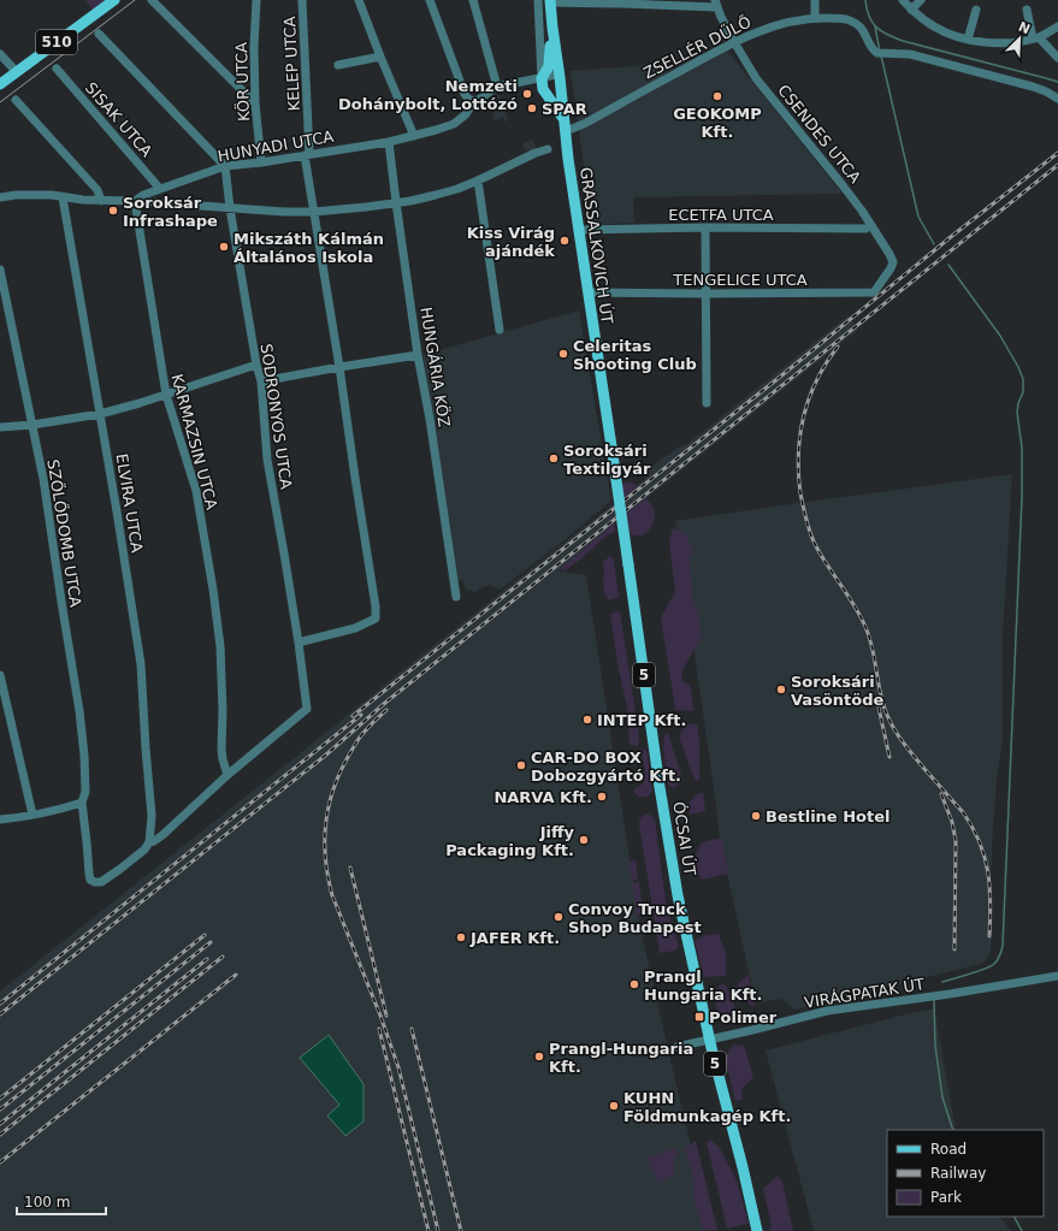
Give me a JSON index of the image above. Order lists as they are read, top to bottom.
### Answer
{
  "streets": {
    "main road": [
      "510",
      "GRASSALKOVICH ÚT",
      "5",
      "ÓCSAI ÚT"
    ],
    "street": [
      "ZSELLÉR DŰLŐ",
      "KELEP UTCA",
      "KÖR UTCA",
      "SISAK UTCA",
      "CSENDES UTCA",
      "HUNYADI UTCA",
      "ECETFA UTCA",
      "TENGELICE UTCA",
      "HUNGÁRIA KÖZ",
      "SODRONYOS UTCA",
      "KARMAZSIN UTCA",
      "ELVIRA UTCA",
      "SZŐLŐDOMB UTCA",
      "VIRÁGPATAK ÚT"
    ]
  },
  "crossings": [
    ["ZSELLÉR DŰLŐ", "CSENDES UTCA"],
    ["ZSELLÉR DŰLŐ", "GRASSALKOVICH ÚT"],
    ["KELEP UTCA", "HUNYADI UTCA"],
    ["KELEP UTCA", "SODRONYOS UTCA"],
    ["KÖR UTCA", "HUNYADI UTCA"],
    ["SISAK UTCA", "HUNYADI UTCA"],
    ["CSENDES UTCA", "TENGELICE UTCA"],
    ["HUNYADI UTCA", "HUNGÁRIA KÖZ"],
    ["HUNYADI UTCA", "SODRONYOS UTCA"],
    ["HUNYADI UTCA", "KARMAZSIN UTCA"],
    ["ECETFA UTCA", "GRASSALKOVICH ÚT"],
    ["GRASSALKOVICH ÚT", "ÓCSAI ÚT"],
    ["SODRONYOS UTCA", "KARMAZSIN UTCA"],
    ["ELVIRA UTCA", "SZŐLŐDOMB UTCA"],
    ["ÓCSAI ÚT", "VIRÁGPATAK ÚT"]
  ],
  "places": {
    "other": [
      "Nemzeti Dohánybolt, Lottózó",
      "GEOKOMP Kft.",
      "SPAR",
      "Soroksár Infrashape",
      "Kiss Virág ajándék",
      "Mikszáth Kálmán Általános Iskola",
      "Celeritas Shooting Club",
      "Soroksári Textilgyár",
      "Soroksári Vasöntöde",
      "INTEP Kft.",
      "CAR-DO BOX Dobozgyártó Kft.",
      "NARVA Kft.",
      "Bestline Hotel",
      "Jiffy Packaging Kft.",
      "Convoy Truck Shop Budapest",
      "JAFER Kft.",
      "Prangl Hungaria Kft.",
      "Prangl-Hungaria Kft.",
      "KUHN Földmunkagép Kft."
    ],
    "transit": ["Polimer"]
  },
  "legend": ["Road", "Railway", "Park"],
  "scale_bar": "100 m",
  "north": "top right"
}
